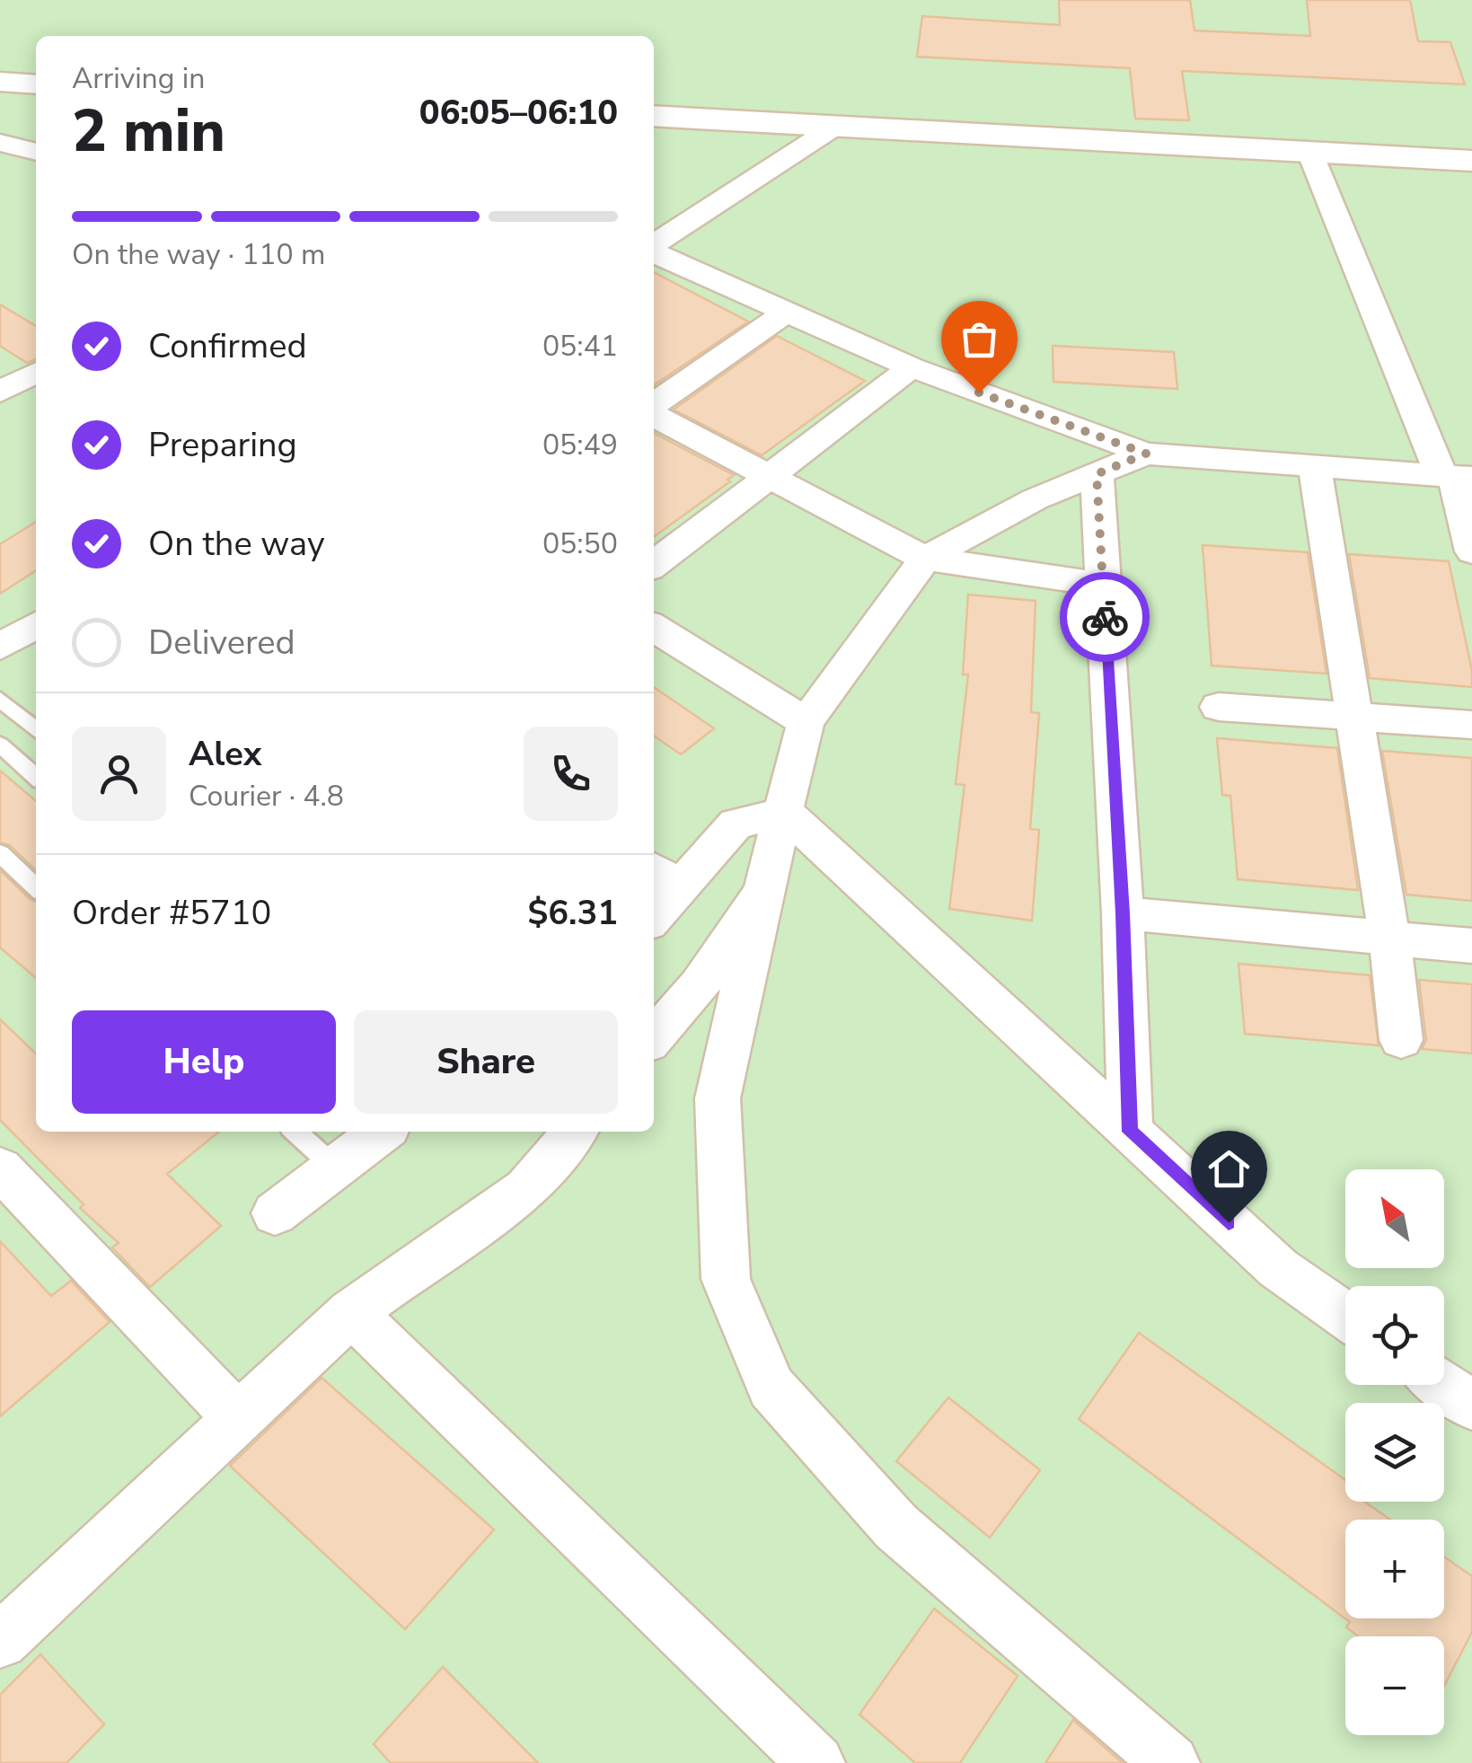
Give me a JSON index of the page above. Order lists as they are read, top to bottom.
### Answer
{
  "north": "top left",
  "page": {
    "heading": ["2 min", "Arriving in", "06:05–06:10"],
    "panel": [
      "Alex",
      "Courier · 4.8",
      "Order #5710",
      "$6.31"
    ],
    "bar": "On the way · 110 m",
    "list": [
      ["Confirmed", "05:41"],
      ["Preparing", "05:49"],
      ["On the way", "05:50"],
      "Delivered"
    ],
    "buttons": ["Help", "Share"],
    "map_buttons": ["+", "−"]
  }
}
